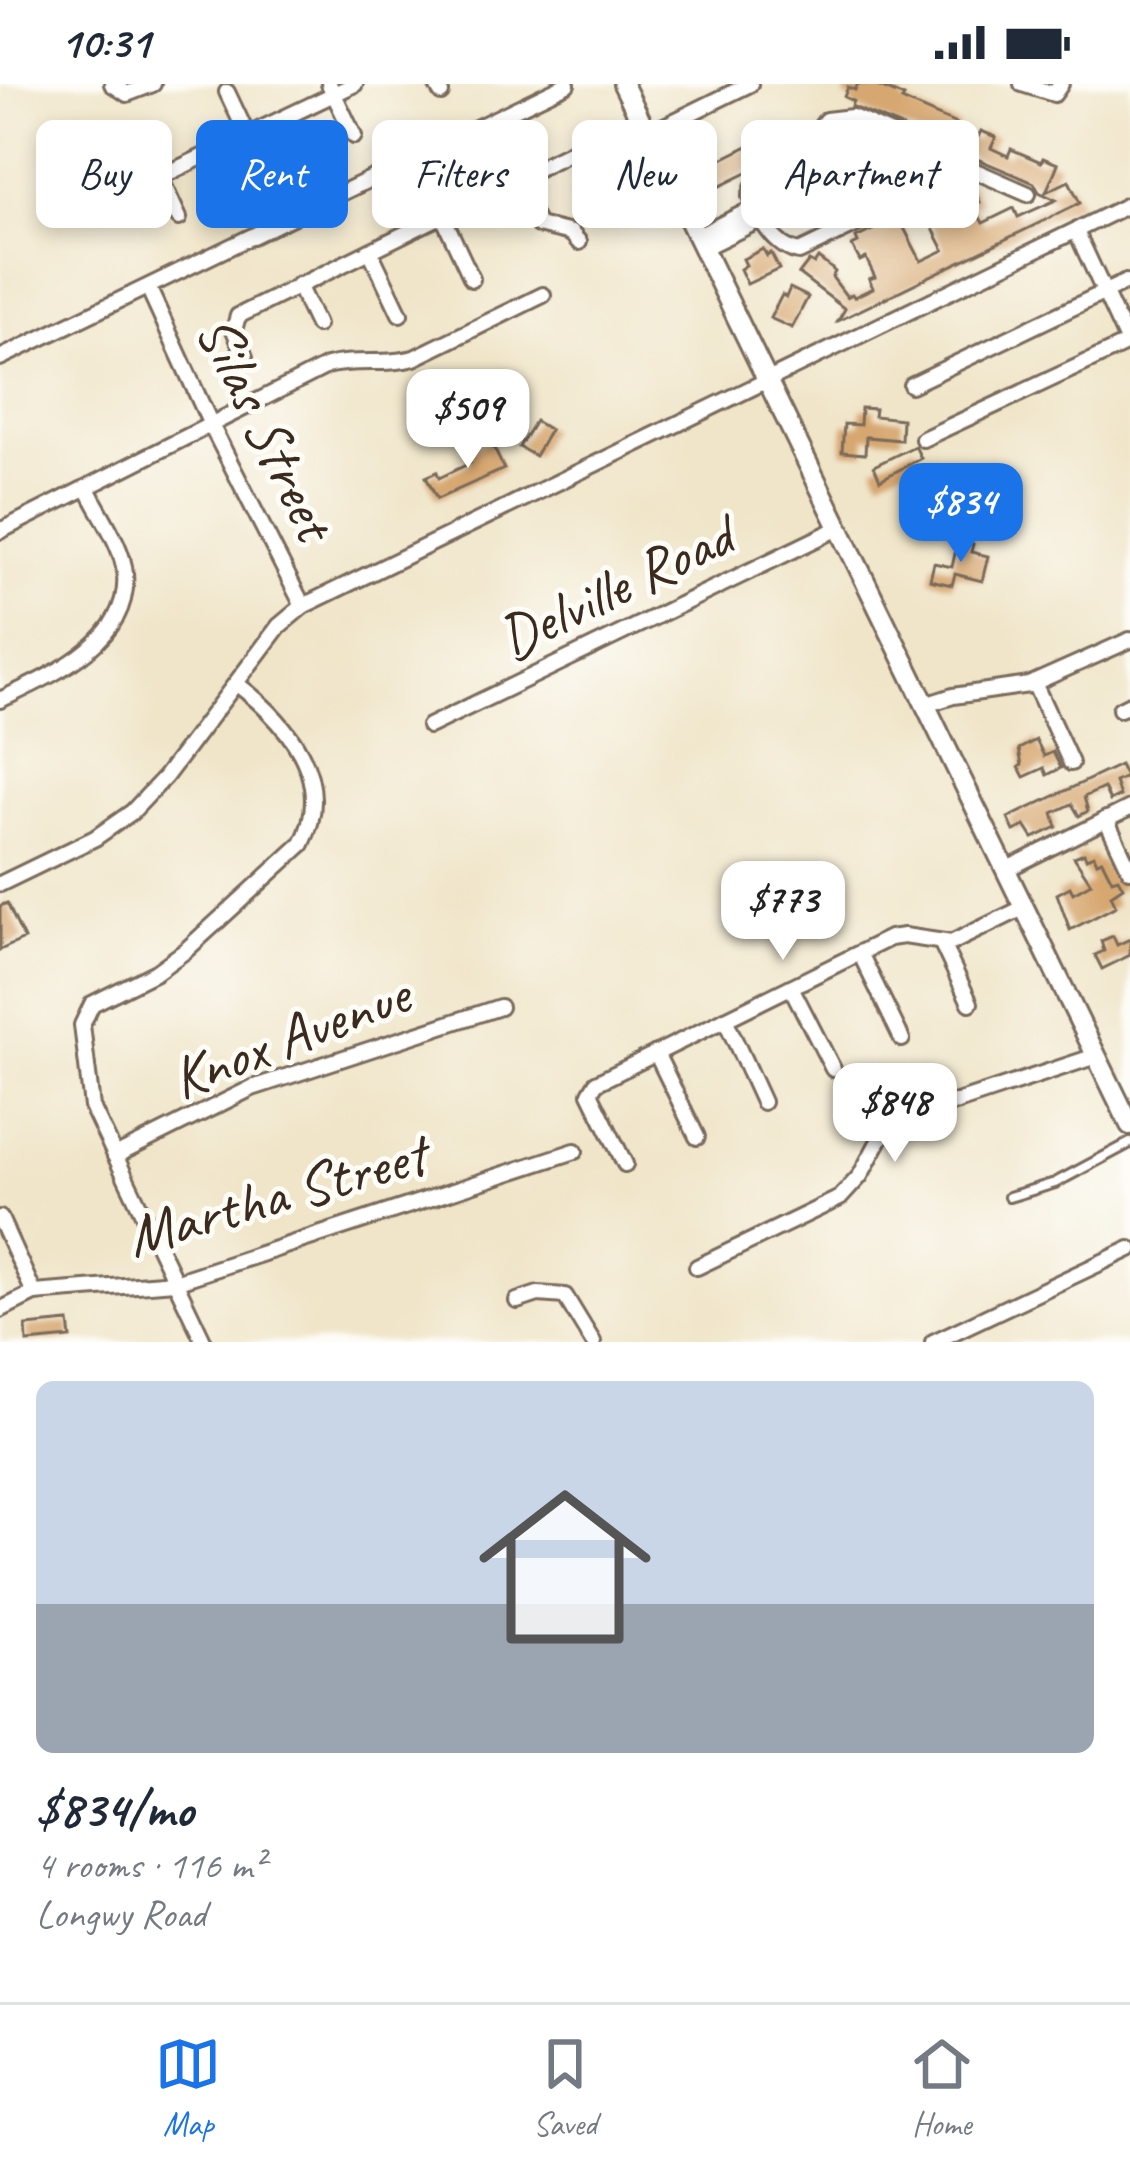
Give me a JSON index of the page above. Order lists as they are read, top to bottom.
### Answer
{
  "streets": {
    "street": [
      "Silas Street",
      "Delville Road",
      "Knox Avenue",
      "Martha Street"
    ]
  },
  "page": {
    "status": "10:31",
    "chip": [
      "Buy",
      "Rent",
      "Filters",
      "New",
      "Apartment"
    ],
    "price": [
      "$509",
      "$834",
      "$773",
      "$848"
    ],
    "list": [
      {
        "name": "$834/mo",
        "note": "4 rooms · 116 m² · Longwy Road"
      }
    ],
    "tabs": ["Map", "Saved", "Home"]
  }
}
